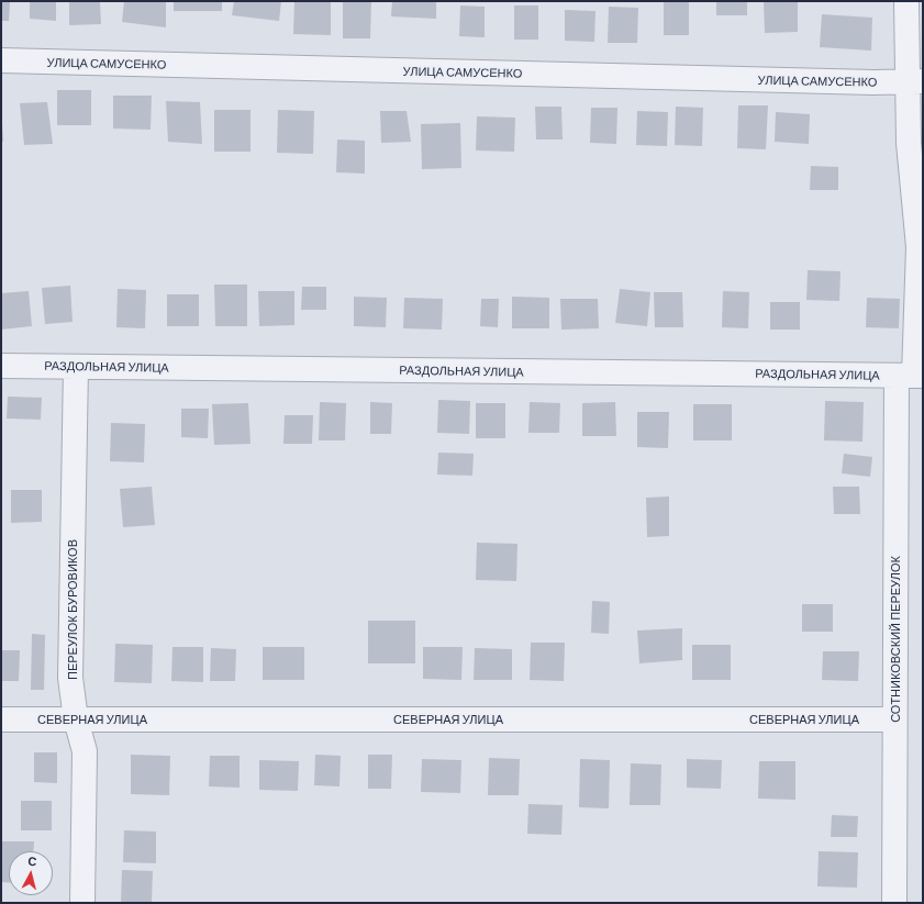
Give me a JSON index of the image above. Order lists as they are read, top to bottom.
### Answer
{
  "streets": {
    "street": [
      "УЛИЦА САМУСЕНКО",
      "РАЗДОЛЬНАЯ УЛИЦА",
      "ПЕРЕУЛОК БУРОВИКОВ",
      "СОТНИКОВСКИЙ ПЕРЕУЛОК",
      "СЕВЕРНАЯ УЛИЦА"
    ]
  },
  "crossings": [
    ["УЛИЦА САМУСЕНКО", "СОТНИКОВСКИЙ ПЕРЕУЛОК"],
    ["РАЗДОЛЬНАЯ УЛИЦА", "ПЕРЕУЛОК БУРОВИКОВ"],
    ["РАЗДОЛЬНАЯ УЛИЦА", "СОТНИКОВСКИЙ ПЕРЕУЛОК"],
    ["ПЕРЕУЛОК БУРОВИКОВ", "СЕВЕРНАЯ УЛИЦА"],
    ["СОТНИКОВСКИЙ ПЕРЕУЛОК", "СЕВЕРНАЯ УЛИЦА"]
  ],
  "north": "top"
}
